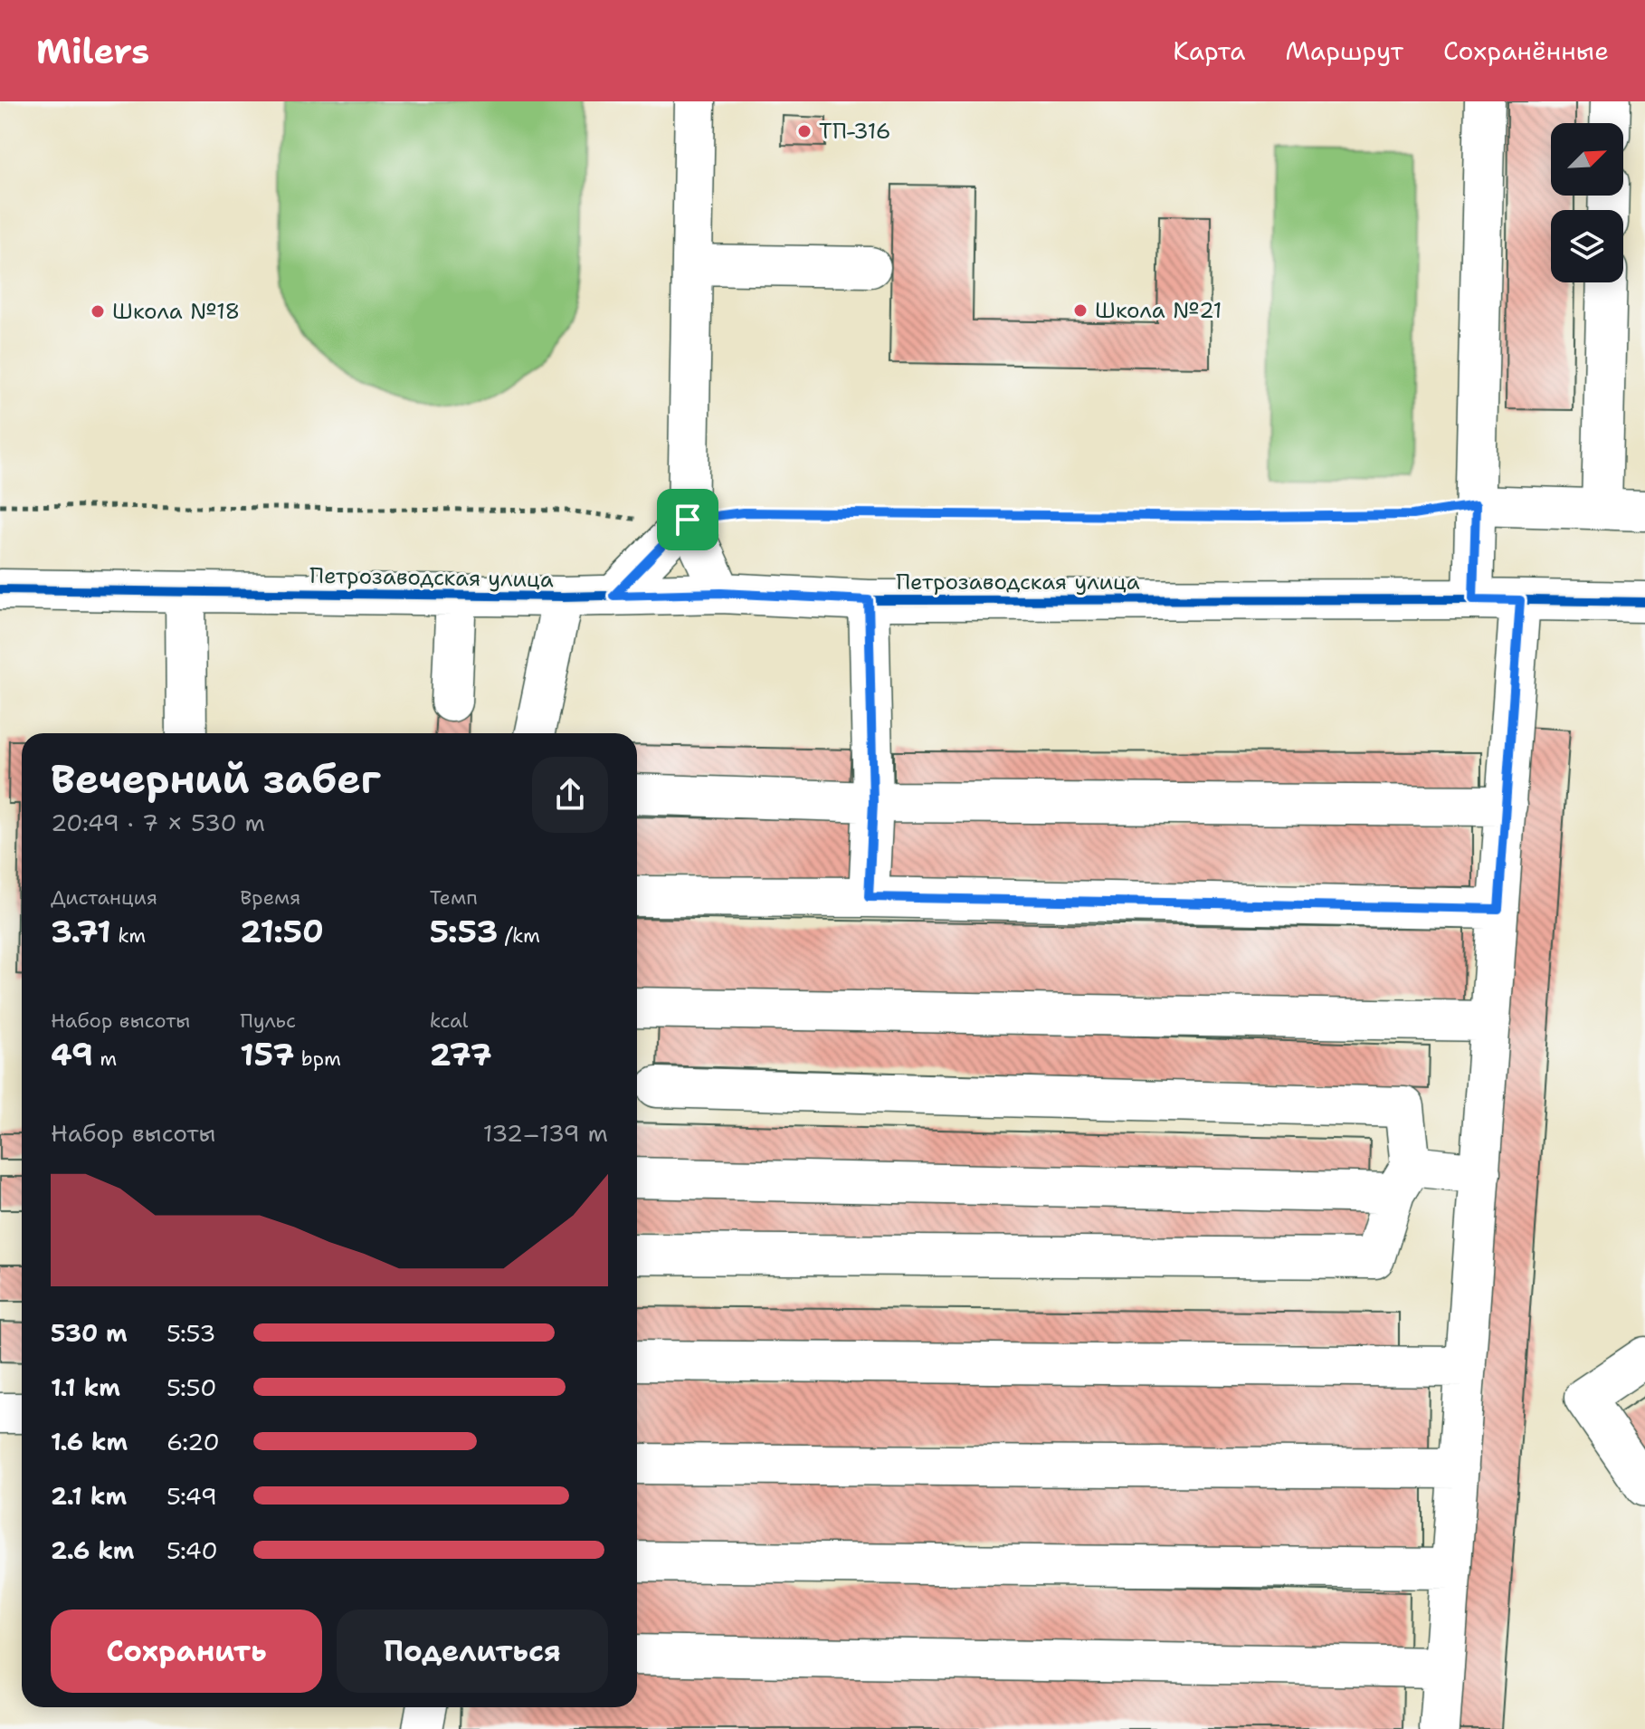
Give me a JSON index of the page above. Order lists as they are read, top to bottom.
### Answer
{
  "streets": {
    "street": ["Петрозаводская улица"]
  },
  "places": ["ТП-316", "Школа №21", "Школа №18"],
  "north": "top right",
  "page": {
    "header": "Milers",
    "nav": ["Карта", "Маршрут", "Сохранённые"],
    "heading": ["Вечерний забег", "20:49 · 7 × 530 m"],
    "stats": [
      ["Дистанция", "3.71 km"],
      ["Время", "21:50"],
      ["Темп", "5:53 /km"],
      ["Набор высоты", "49 m"],
      ["Пульс", "157 bpm"],
      ["kcal", "277"]
    ],
    "chart": ["Набор высоты", "132–139 m"],
    "list": [
      {
        "name": "530 m",
        "note": "5:53"
      },
      {
        "name": "1.1 km",
        "note": "5:50"
      },
      {
        "name": "1.6 km",
        "note": "6:20"
      },
      {
        "name": "2.1 km",
        "note": "5:49"
      },
      {
        "name": "2.6 km",
        "note": "5:40"
      }
    ],
    "buttons": ["Сохранить", "Поделиться"]
  }
}
